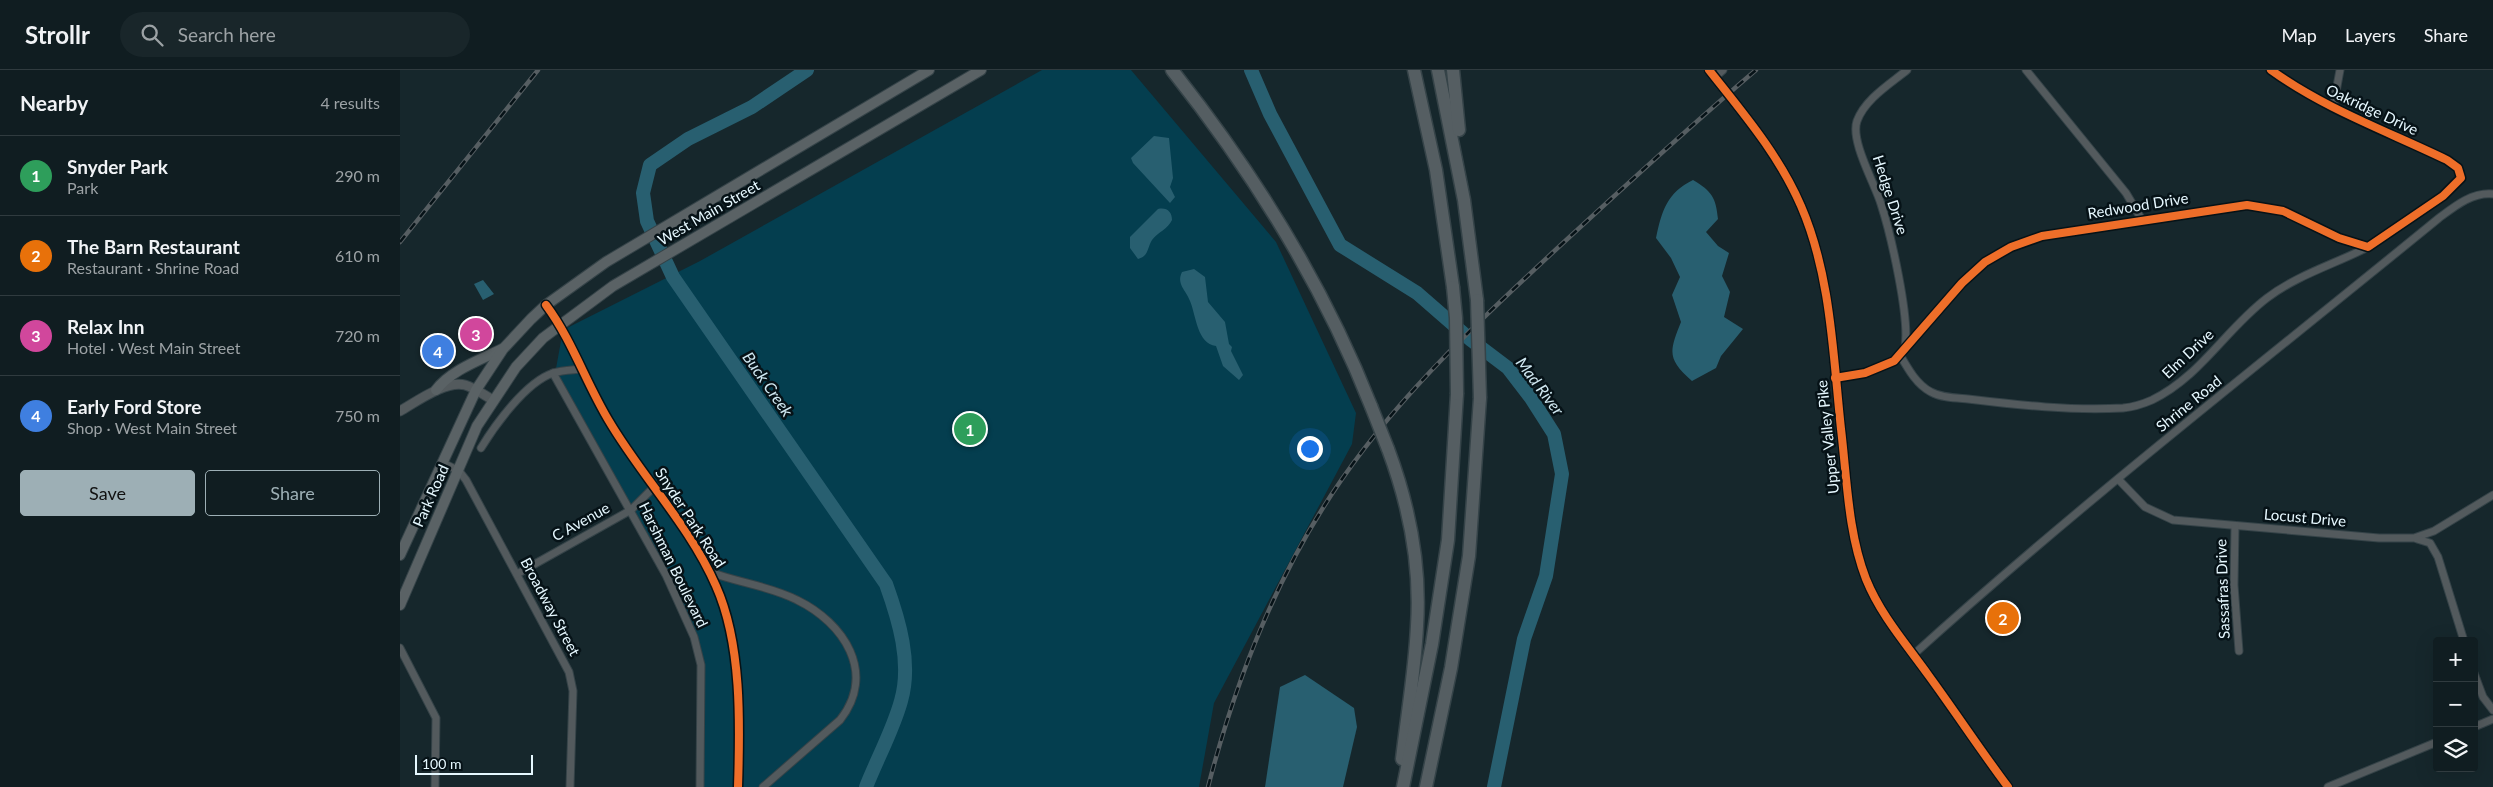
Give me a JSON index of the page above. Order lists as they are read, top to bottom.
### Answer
{
  "streets": {
    "main road": ["West Main Street", "Park Road"],
    "street": [
      "Oakridge Drive",
      "Hedge Drive",
      "Redwood Drive",
      "Elm Drive",
      "Shrine Road",
      "Upper Valley Pike",
      "Snyder Park Road",
      "Locust Drive",
      "C Avenue",
      "Harshman Boulevard",
      "Sassafras Drive",
      "Broadway Street"
    ]
  },
  "crossings": [
    ["Oakridge Drive", "Redwood Drive"],
    ["Oakridge Drive", "Elm Drive"],
    ["Hedge Drive", "Redwood Drive"],
    ["Hedge Drive", "Elm Drive"],
    ["Redwood Drive", "Elm Drive"],
    ["Redwood Drive", "Upper Valley Pike"],
    ["West Main Street", "Park Road"],
    ["Shrine Road", "Upper Valley Pike"],
    ["Shrine Road", "Locust Drive"],
    ["Park Road", "Broadway Street"],
    ["Snyder Park Road", "C Avenue"],
    ["Locust Drive", "Sassafras Drive"],
    ["C Avenue", "Harshman Boulevard"],
    ["C Avenue", "Broadway Street"]
  ],
  "water": ["Buck Creek", "Mad River"],
  "scale_bar": "100 m",
  "page": {
    "header": "Strollr",
    "search": "Search here",
    "nav": ["Map", "Layers", "Share"],
    "heading": ["Nearby", "4 results"],
    "list": [
      {
        "mark": "1",
        "name": "Snyder Park",
        "note": "Park",
        "value": "290 m"
      },
      {
        "mark": "2",
        "name": "The Barn Restaurant",
        "note": "Restaurant · Shrine Road",
        "value": "610 m"
      },
      {
        "mark": "3",
        "name": "Relax Inn",
        "note": "Hotel · West Main Street",
        "value": "720 m"
      },
      {
        "mark": "4",
        "name": "Early Ford Store",
        "note": "Shop · West Main Street",
        "value": "750 m"
      }
    ],
    "pins": [
      "3",
      "4",
      "1",
      "2"
    ],
    "buttons": ["Save", "Share"],
    "map_buttons": ["+", "−"],
    "scale": "100 m"
  }
}
